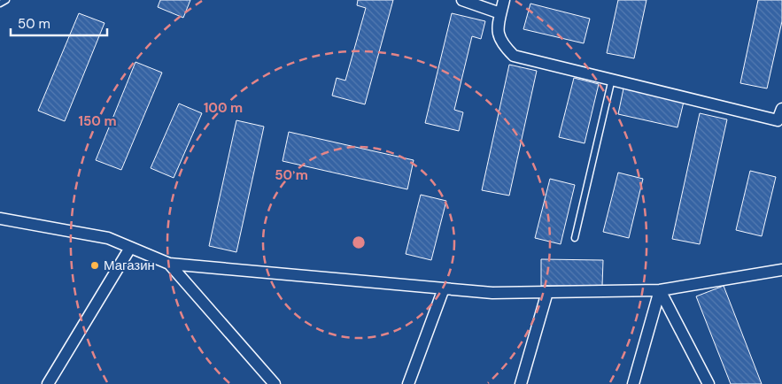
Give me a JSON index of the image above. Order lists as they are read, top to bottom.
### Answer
{
  "places": ["Магазин"],
  "scale_bar": "50 m",
  "rings": ["100 m", "150 m", "50 m"]
}
